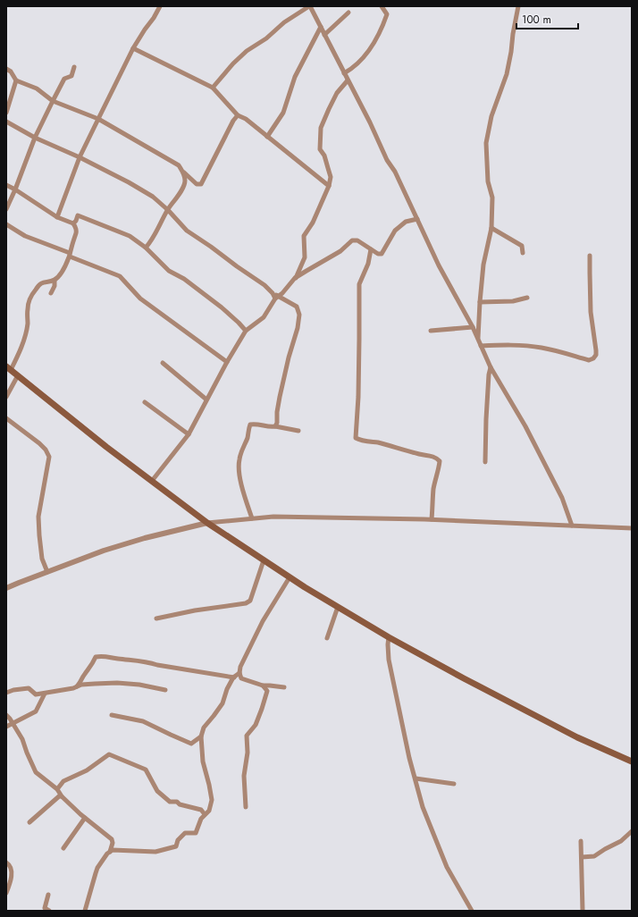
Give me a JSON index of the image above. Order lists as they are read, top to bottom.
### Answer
{
  "scale_bar": "100 m"
}
